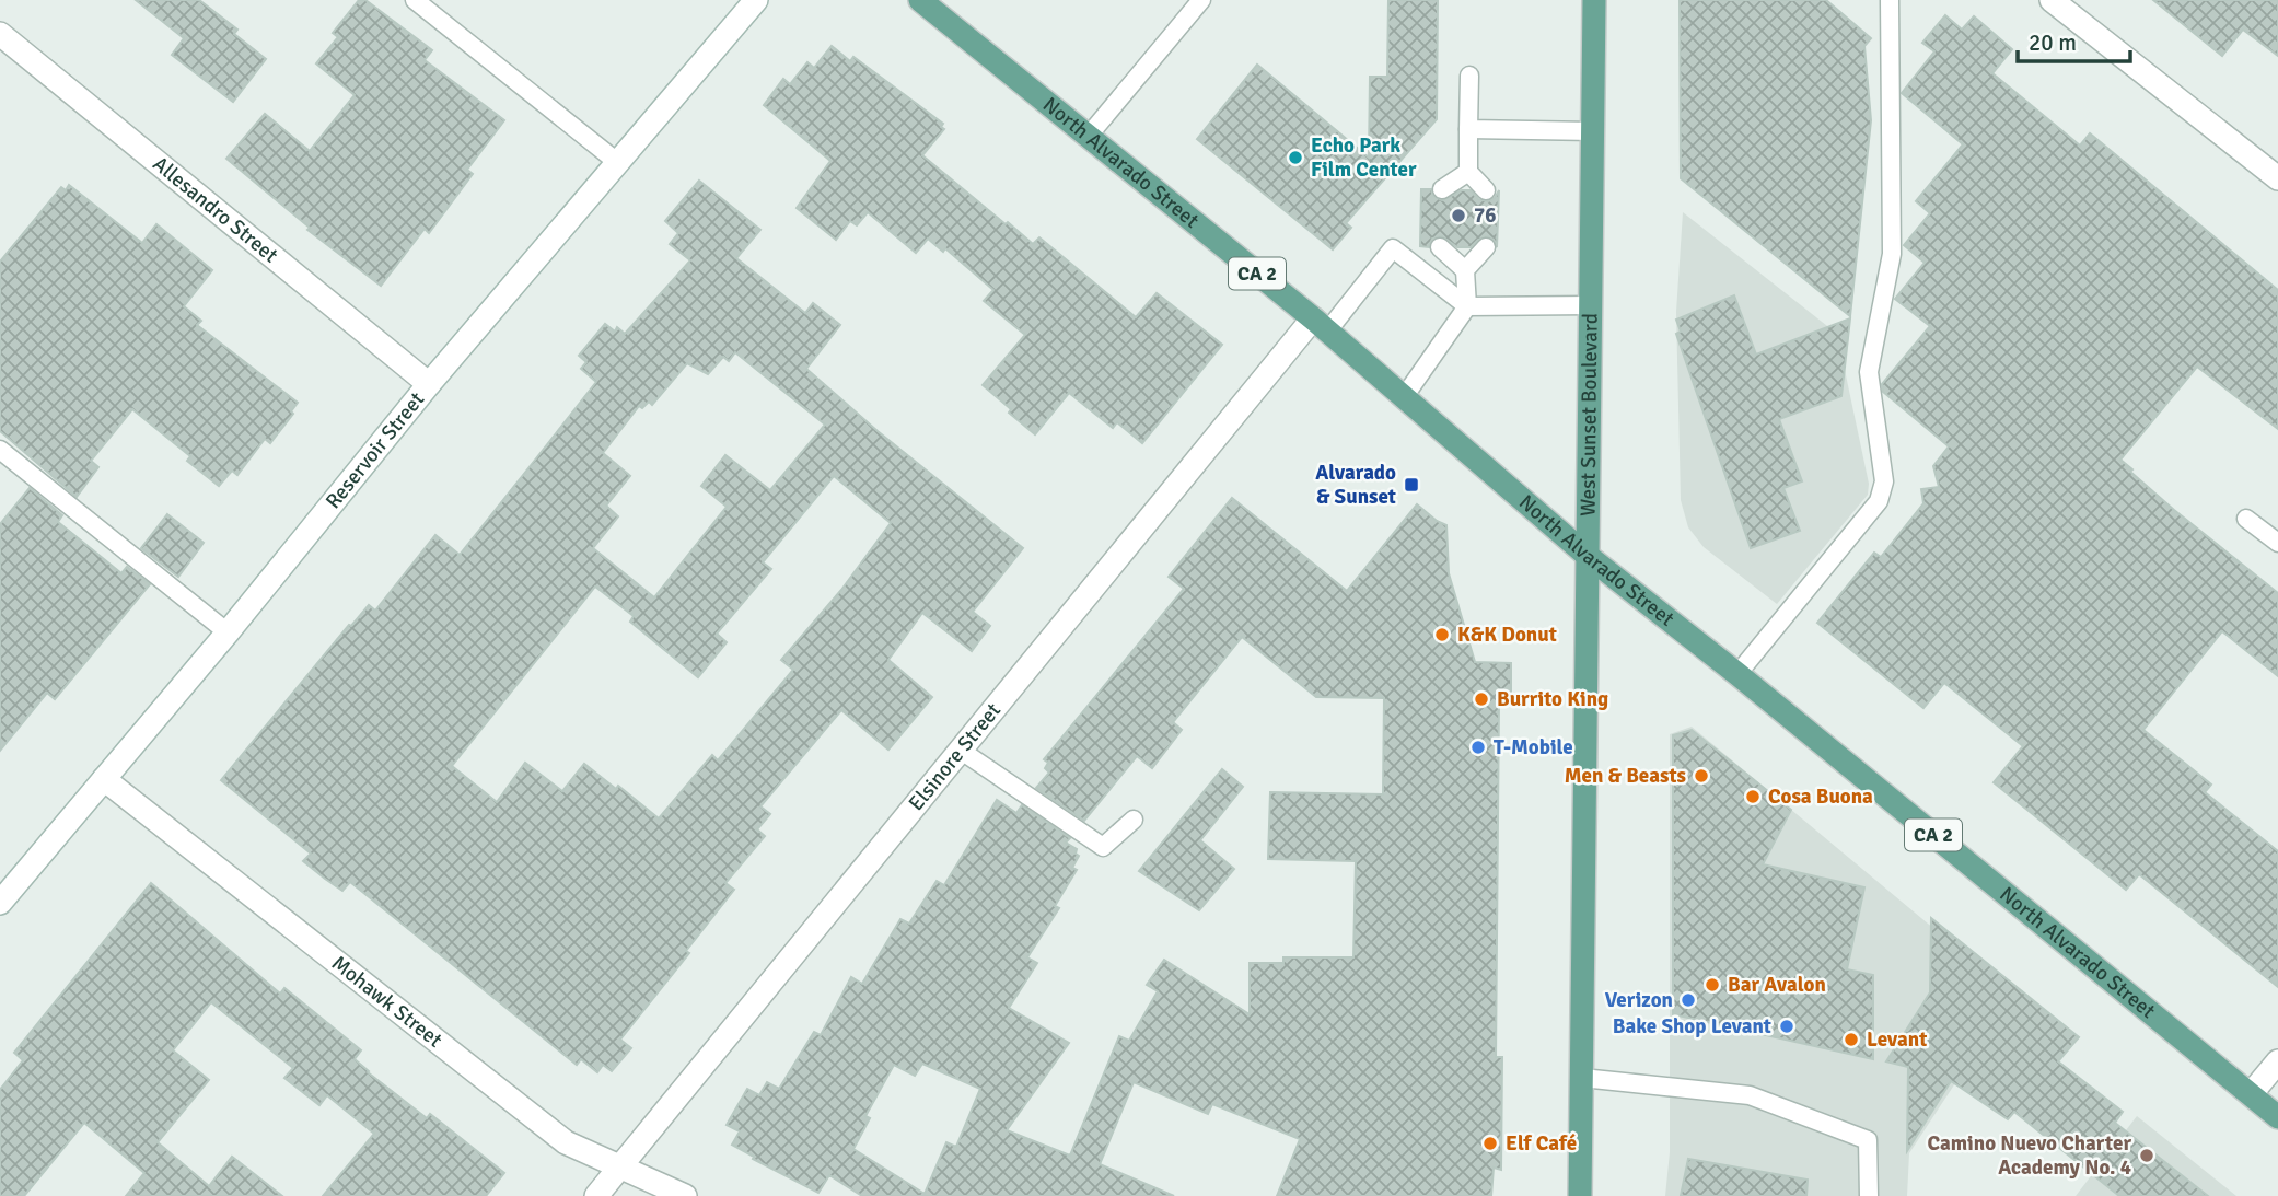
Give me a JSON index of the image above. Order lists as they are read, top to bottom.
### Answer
{
  "streets": {
    "main road": ["North Alvarado Street", "CA 2", "West Sunset Boulevard"],
    "street": [
      "Allesandro Street",
      "Reservoir Street",
      "Elsinore Street",
      "Mohawk Street"
    ]
  },
  "crossings": [
    ["North Alvarado Street", "West Sunset Boulevard"],
    ["North Alvarado Street", "Elsinore Street"],
    ["Allesandro Street", "Reservoir Street"],
    ["Reservoir Street", "Mohawk Street"],
    ["Elsinore Street", "Mohawk Street"]
  ],
  "places": {
    "other": [
      "Echo Park Film Center",
      "76",
      "K&K Donut",
      "Burrito King",
      "T-Mobile",
      "Men & Beasts",
      "Cosa Buona",
      "Bar Avalon",
      "Verizon",
      "Bake Shop Levant",
      "Levant",
      "Elf Café",
      "Camino Nuevo Charter Academy No. 4"
    ],
    "transit": ["Alvarado & Sunset"]
  },
  "scale_bar": "20 m"
}
